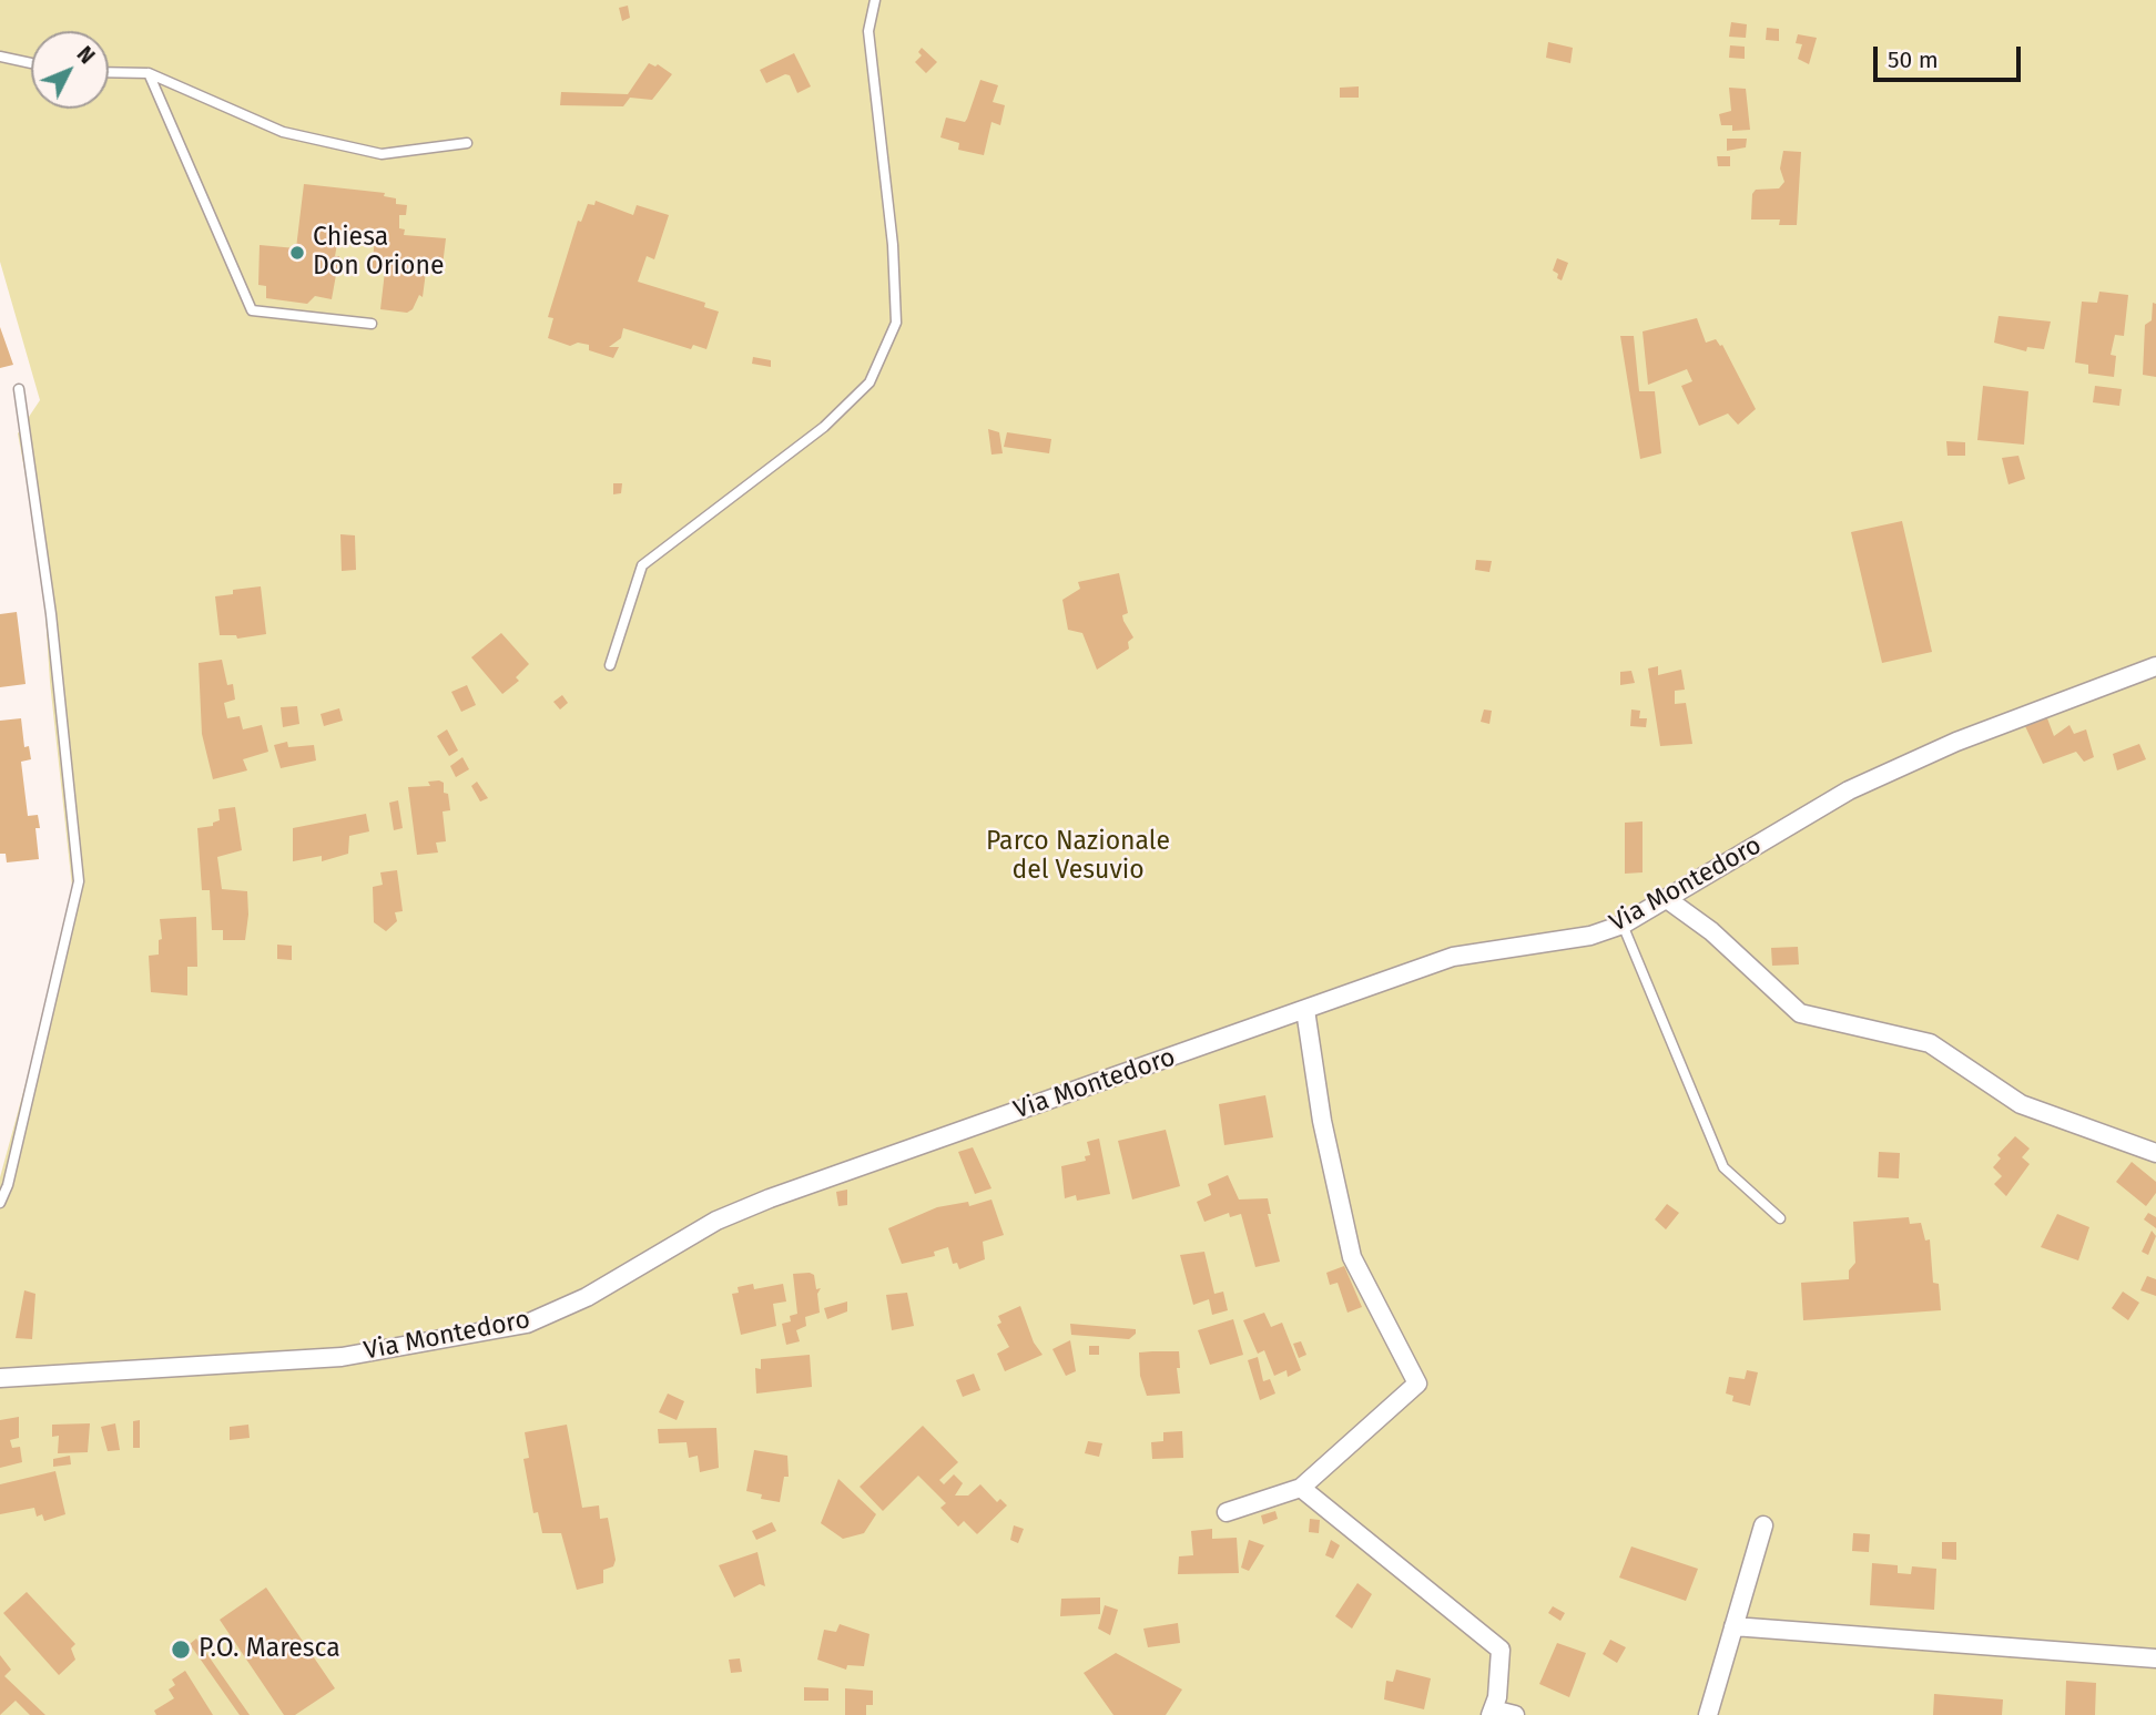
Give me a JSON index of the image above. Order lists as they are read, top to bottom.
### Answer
{
  "streets": {
    "street": ["Via Montedoro"]
  },
  "parks": ["Parco Nazionale del Vesuvio"],
  "places": ["Chiesa Don Orione", "P.O. Maresca"],
  "scale_bar": "50 m",
  "north": "top right"
}
